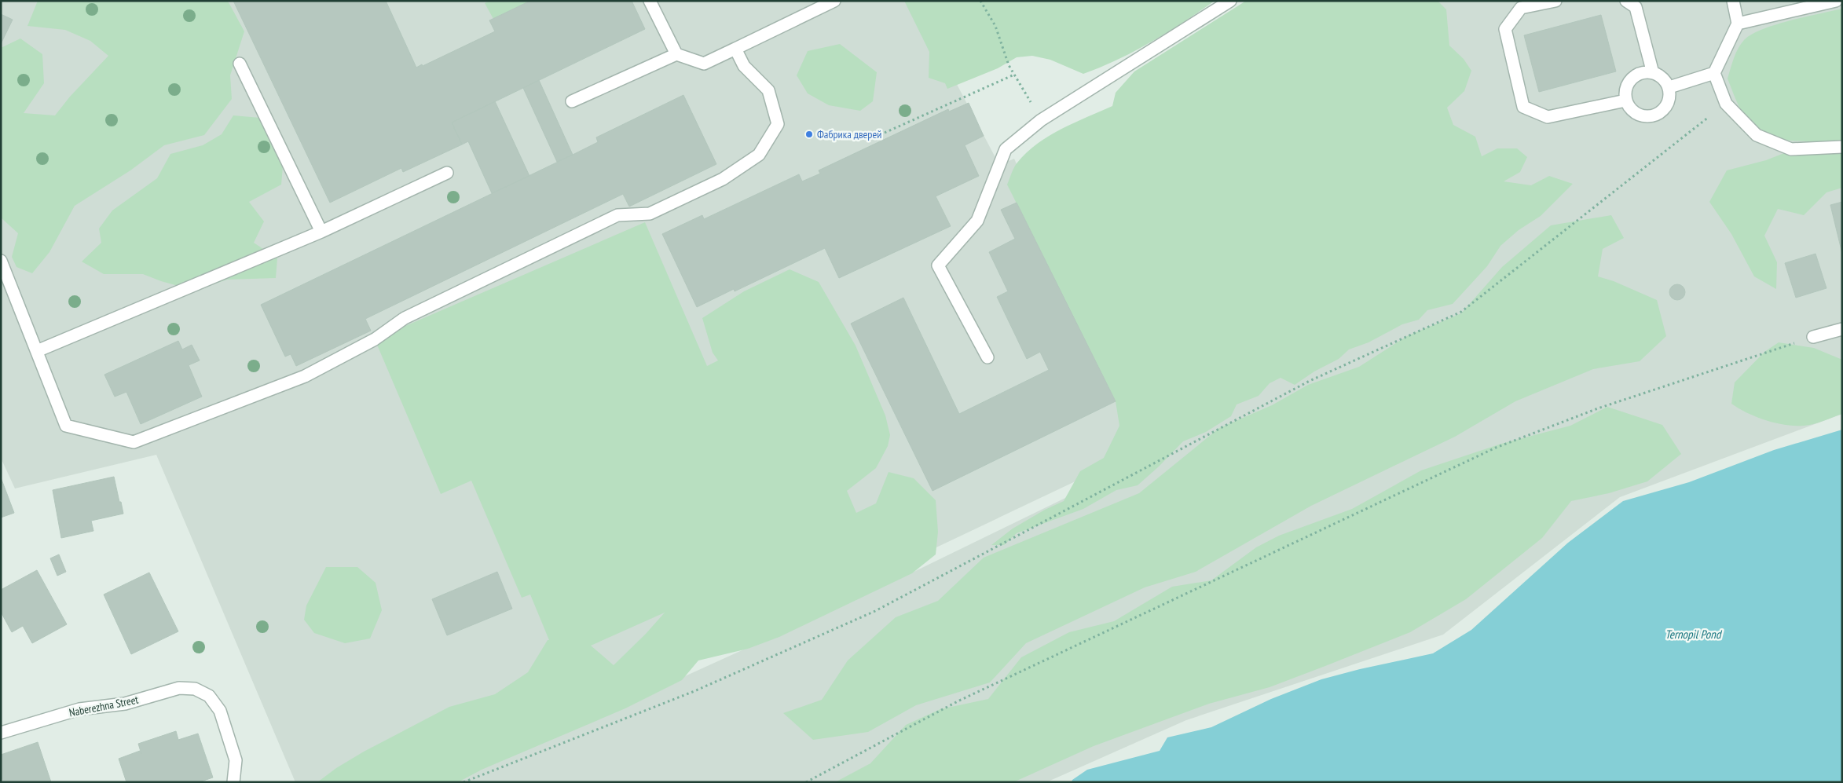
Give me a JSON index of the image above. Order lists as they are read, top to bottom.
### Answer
{
  "streets": {
    "street": ["Naberezhna Street"]
  },
  "water": ["Ternopil Pond"],
  "places": ["Фабрика дверей"]
}
